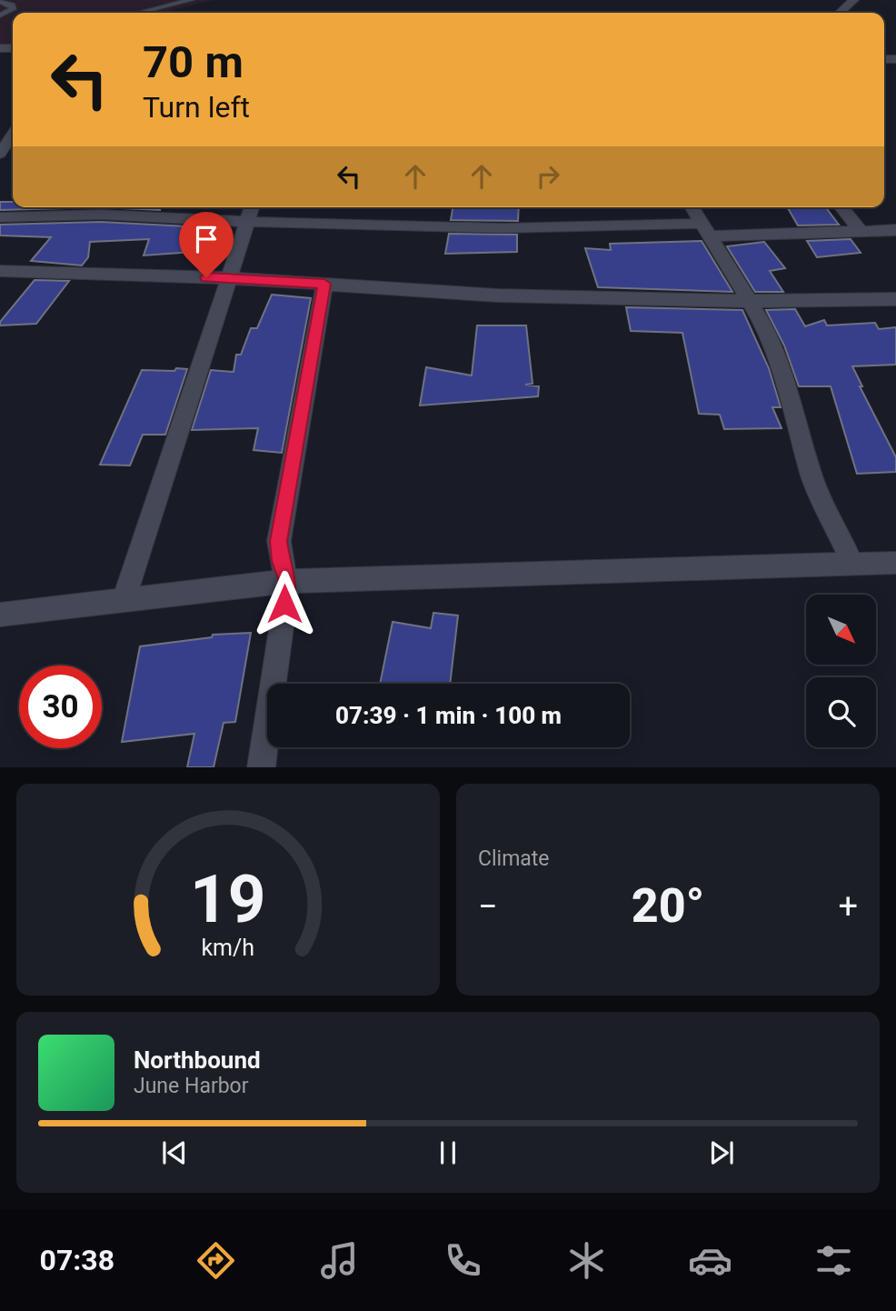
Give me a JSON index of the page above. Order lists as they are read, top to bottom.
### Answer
{
  "north": "bottom right",
  "page": {
    "turn": ["70 m", "Turn left"],
    "limit": "30",
    "trip": "07:39 · 1 min · 100 m",
    "tile": "Climate",
    "heat": ["−", "20°", "+"],
    "song": ["Northbound", "June Harbor"],
    "tabs": "07:38",
    "gauge": ["19", "km/h"]
  }
}
